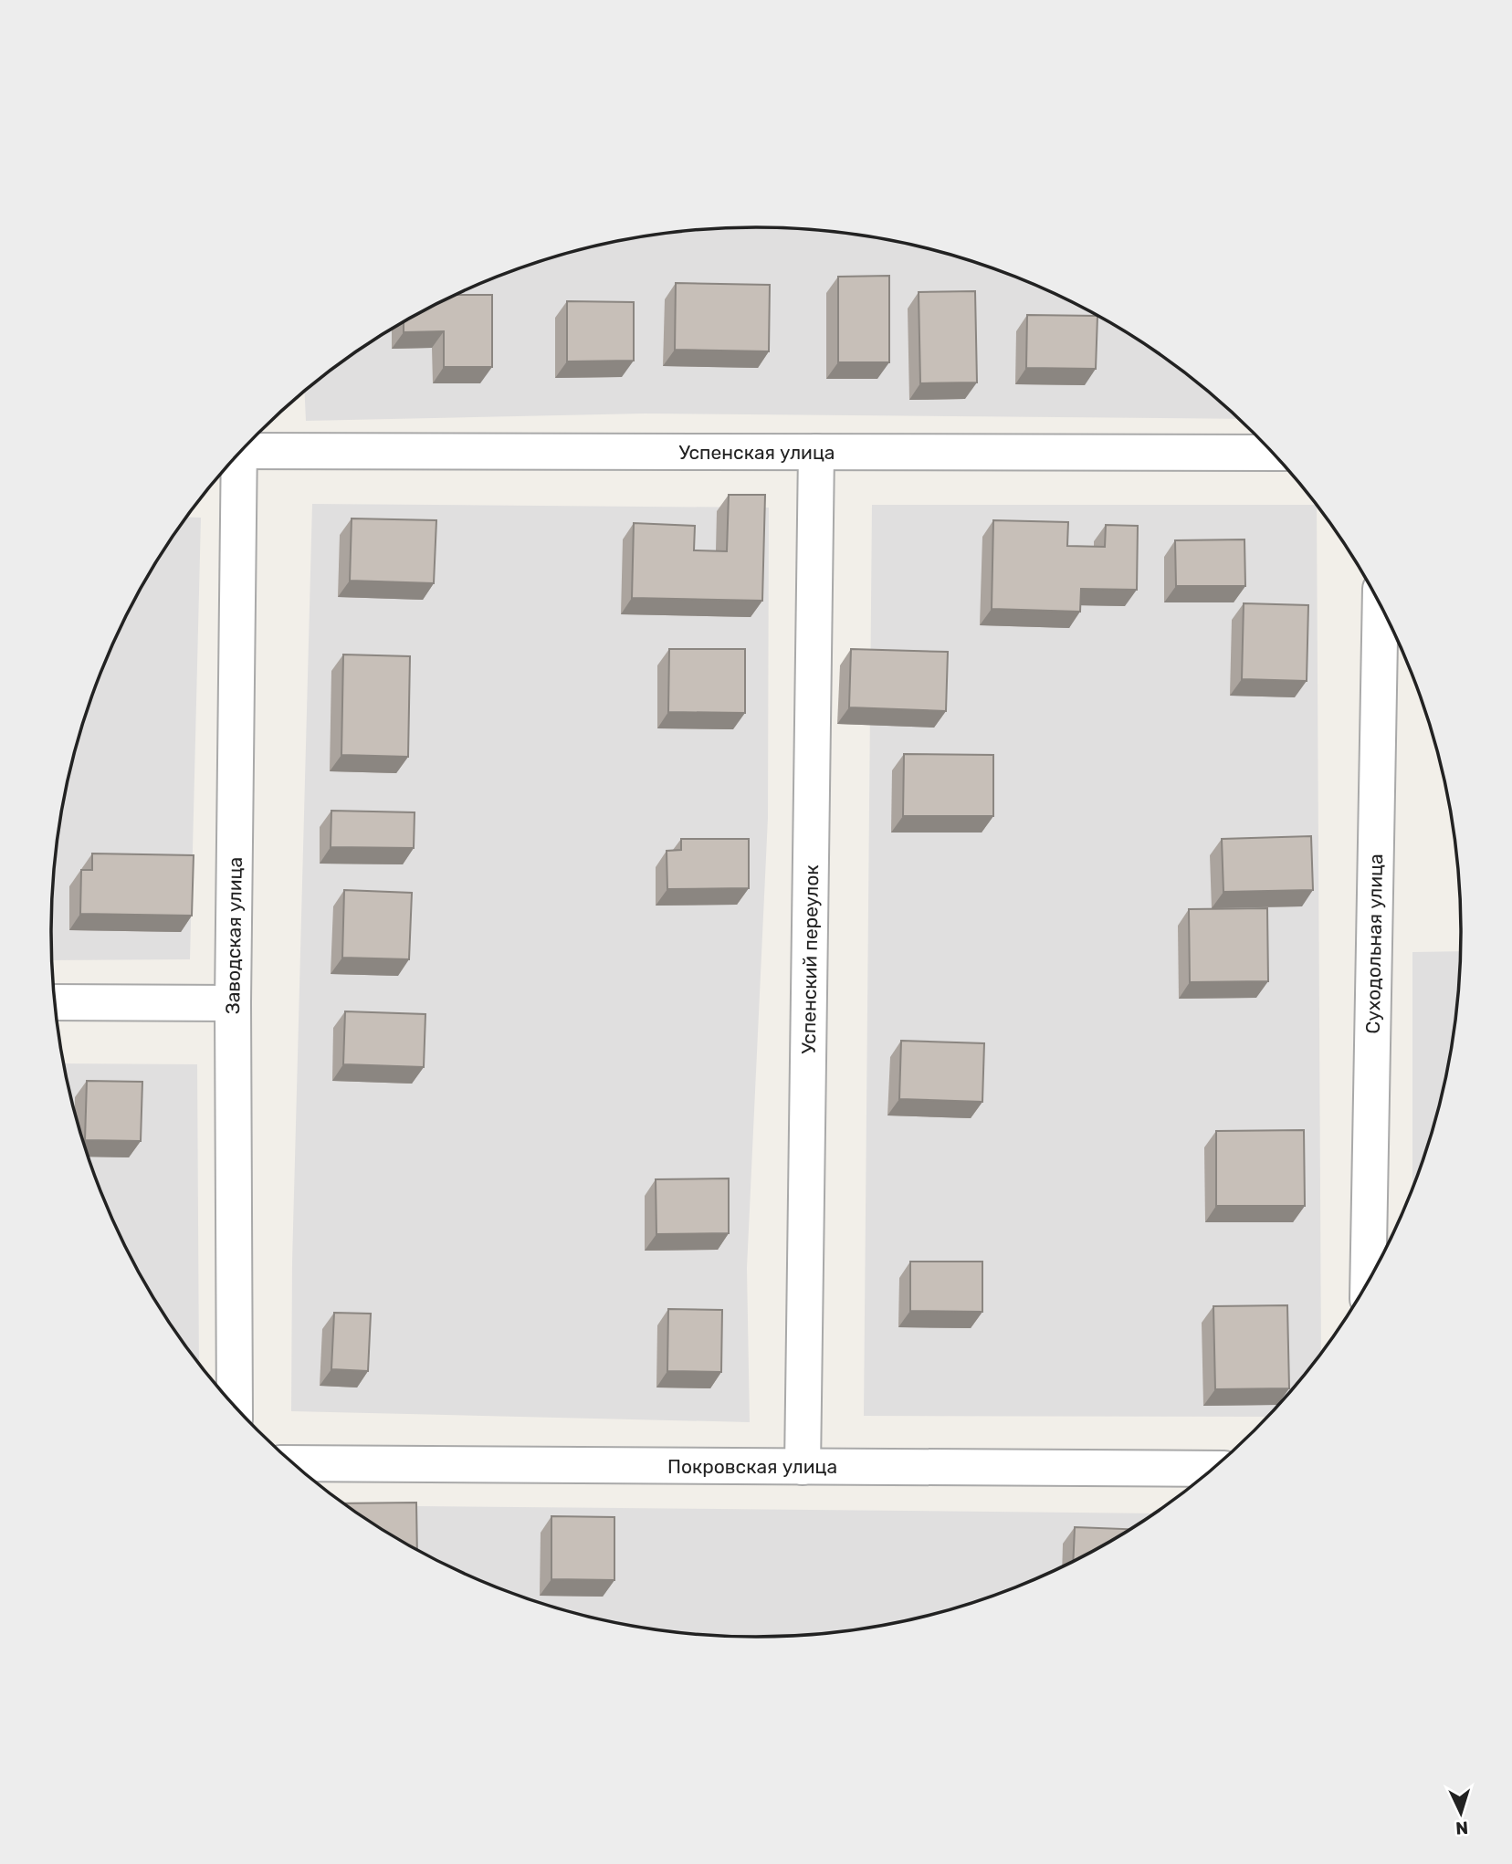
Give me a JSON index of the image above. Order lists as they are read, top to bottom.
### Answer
{
  "streets": {
    "street": [
      "Успенская улица",
      "Заводская улица",
      "Суходольная улица",
      "Успенский переулок",
      "Покровская улица"
    ]
  },
  "crossings": [
    ["Успенская улица", "Успенский переулок"],
    ["Успенский переулок", "Покровская улица"]
  ],
  "north": "bottom"
}
